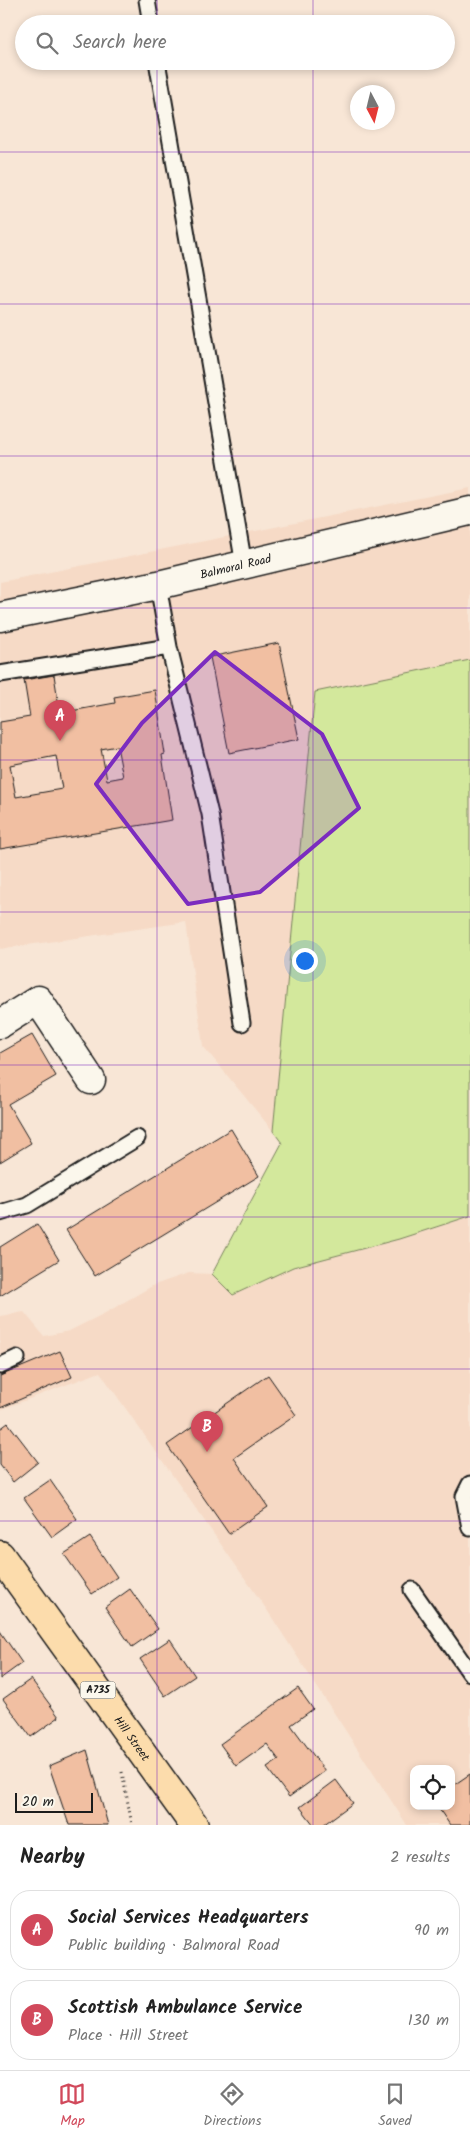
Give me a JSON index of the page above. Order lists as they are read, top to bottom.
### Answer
{
  "streets": {
    "main road": ["A735", "Hill Street"],
    "street": ["Balmoral Road"]
  },
  "scale_bar": "20 m",
  "north": "bottom",
  "page": {
    "search": "Search here",
    "pins": ["A", "B"],
    "scale": "20 m",
    "heading": ["Nearby", "2 results"],
    "list": [
      {
        "mark": "A",
        "name": "Social Services Headquarters",
        "note": "Public building · Balmoral Road",
        "value": "90 m"
      },
      {
        "mark": "B",
        "name": "Scottish Ambulance Service",
        "note": "Place · Hill Street",
        "value": "130 m"
      }
    ],
    "nav": ["Map", "Directions", "Saved"]
  }
}
